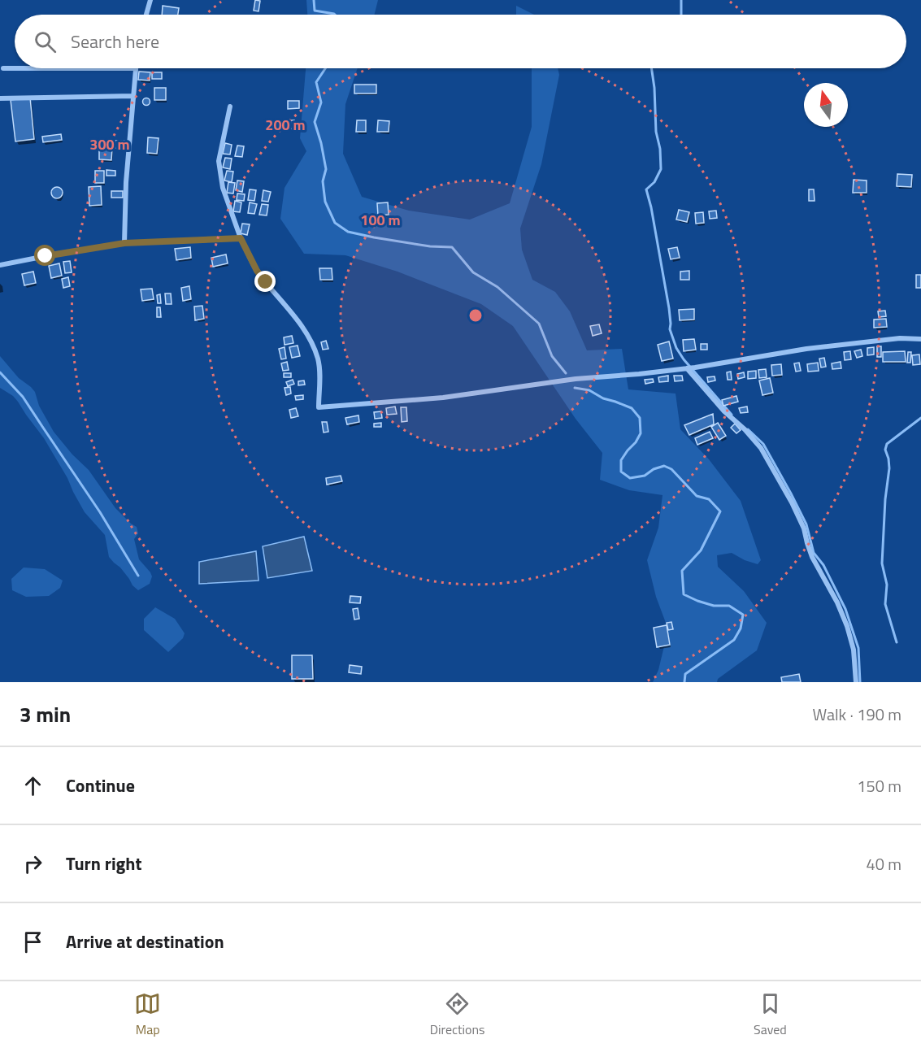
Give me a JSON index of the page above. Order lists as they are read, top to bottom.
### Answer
{
  "north": "top",
  "page": {
    "search": "Search here",
    "heading": ["3 min", "Walk · 190 m"],
    "list": [
      ["Continue", "150 m"],
      ["Turn right", "40 m"],
      "Arrive at destination"
    ],
    "nav": ["Map", "Directions", "Saved"]
  },
  "rings": ["200 m", "300 m", "100 m"]
}
